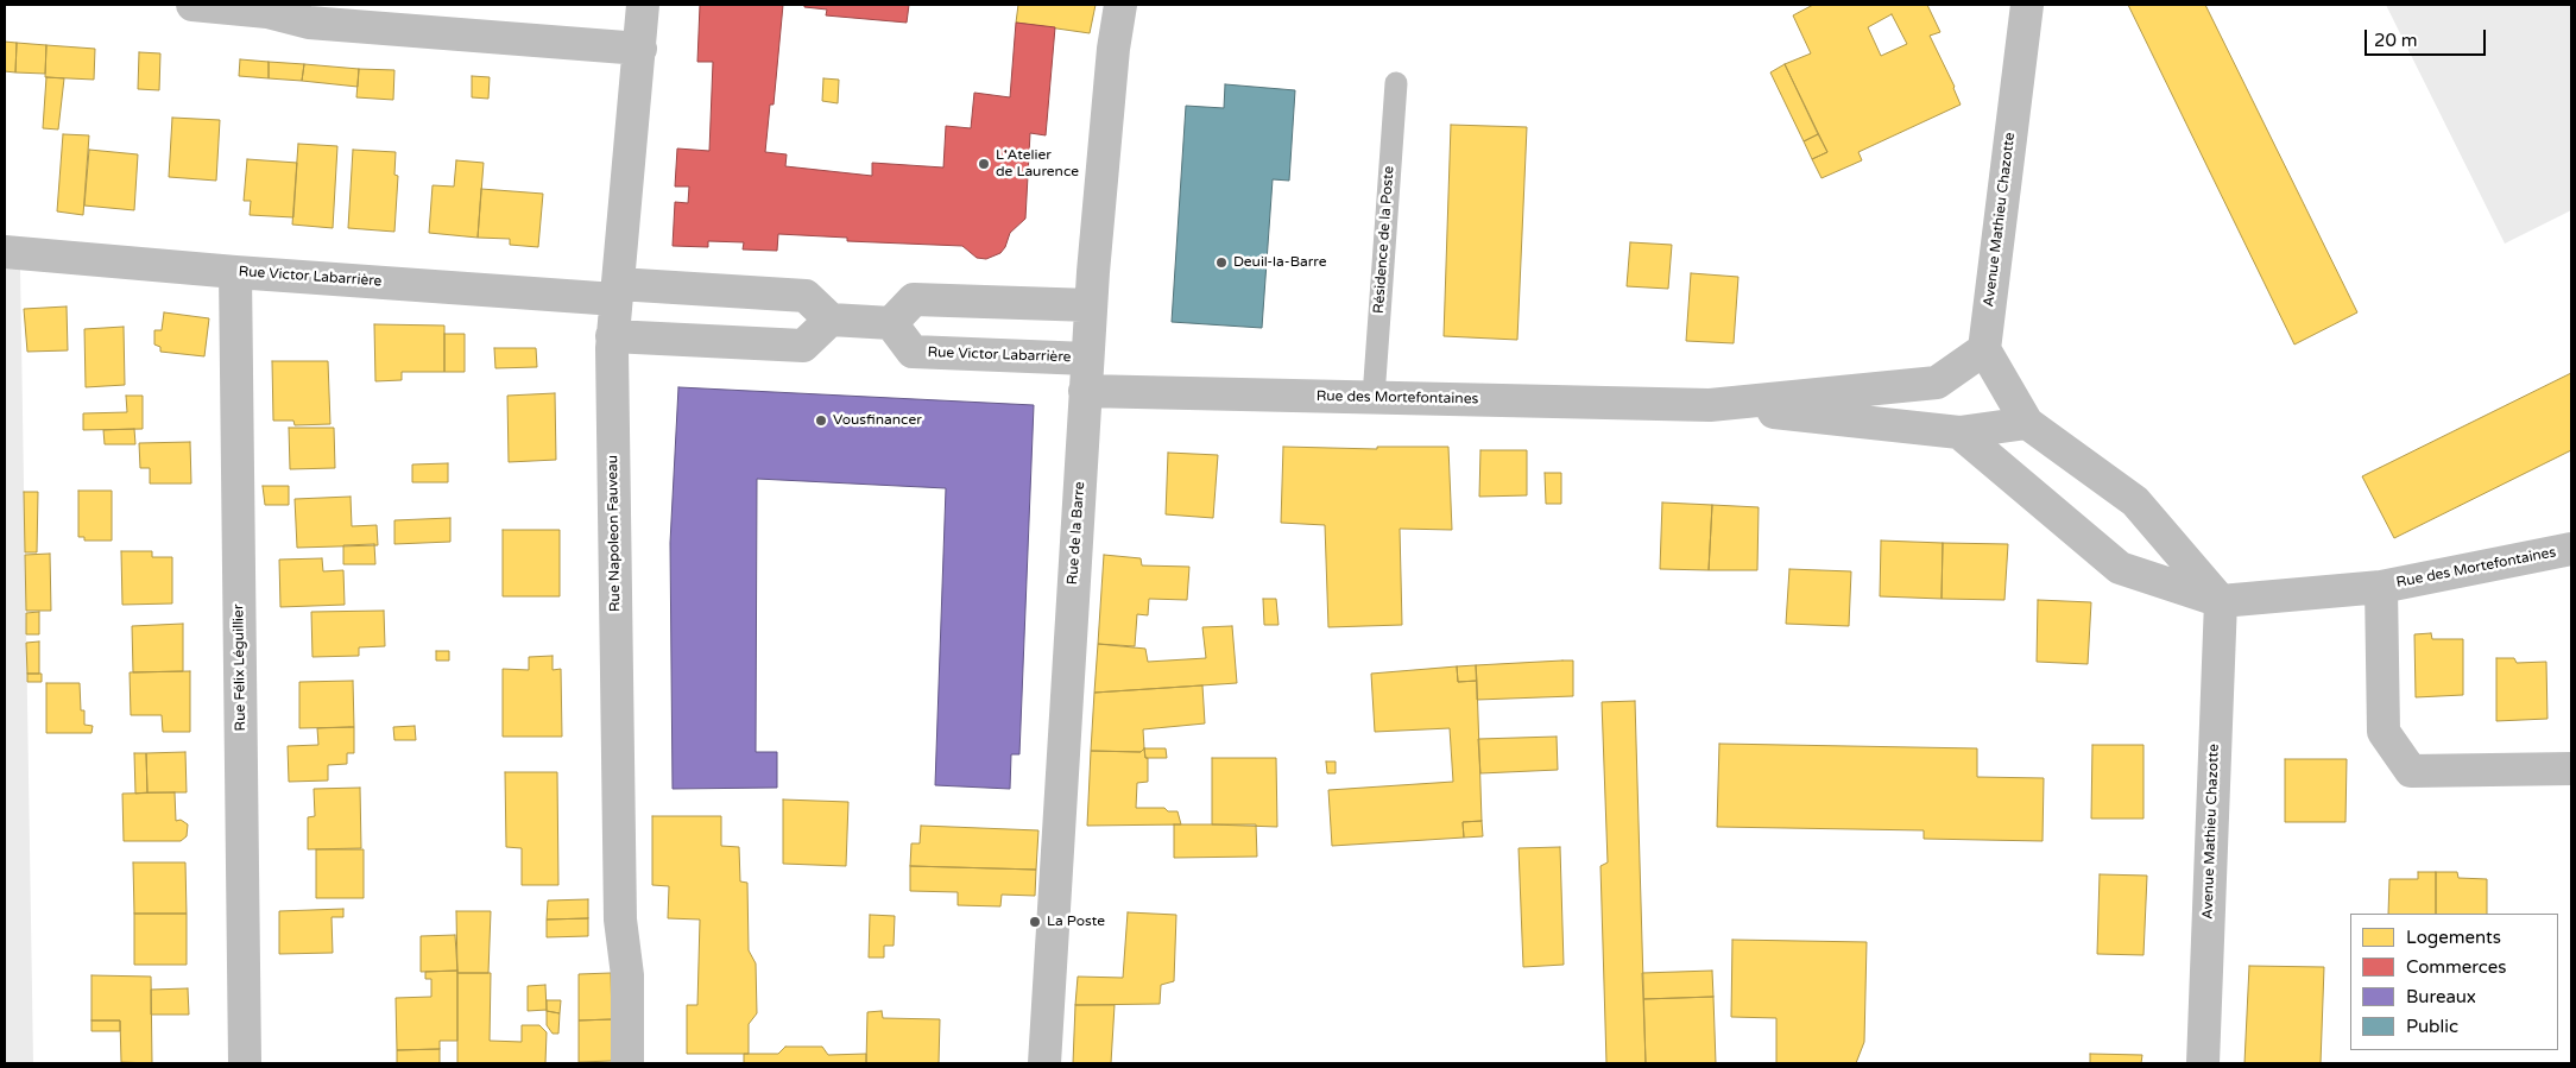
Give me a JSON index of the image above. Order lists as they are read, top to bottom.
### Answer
{
  "streets": {
    "street": [
      "Avenue Mathieu Chazotte",
      "Rue Victor Labarrière",
      "Rue des Mortefontaines",
      "Rue Napoleon Fauveau",
      "Rue de la Barre",
      "Rue Félix Léguillier"
    ],
    "lane": ["Résidence de la Poste"]
  },
  "crossings": [
    ["Avenue Mathieu Chazotte", "Rue des Mortefontaines"],
    ["Résidence de la Poste", "Rue des Mortefontaines"],
    ["Rue Victor Labarrière", "Rue des Mortefontaines"],
    ["Rue Victor Labarrière", "Rue Napoleon Fauveau"],
    ["Rue Victor Labarrière", "Rue de la Barre"],
    ["Rue Victor Labarrière", "Rue Félix Léguillier"],
    ["Rue des Mortefontaines", "Rue de la Barre"]
  ],
  "places": [
    "L'Atelier de Laurence",
    "Deuil-la-Barre",
    "Vousfinancer",
    "La Poste"
  ],
  "legend": [
    "Logements",
    "Commerces",
    "Bureaux",
    "Public"
  ],
  "scale_bar": "20 m"
}
